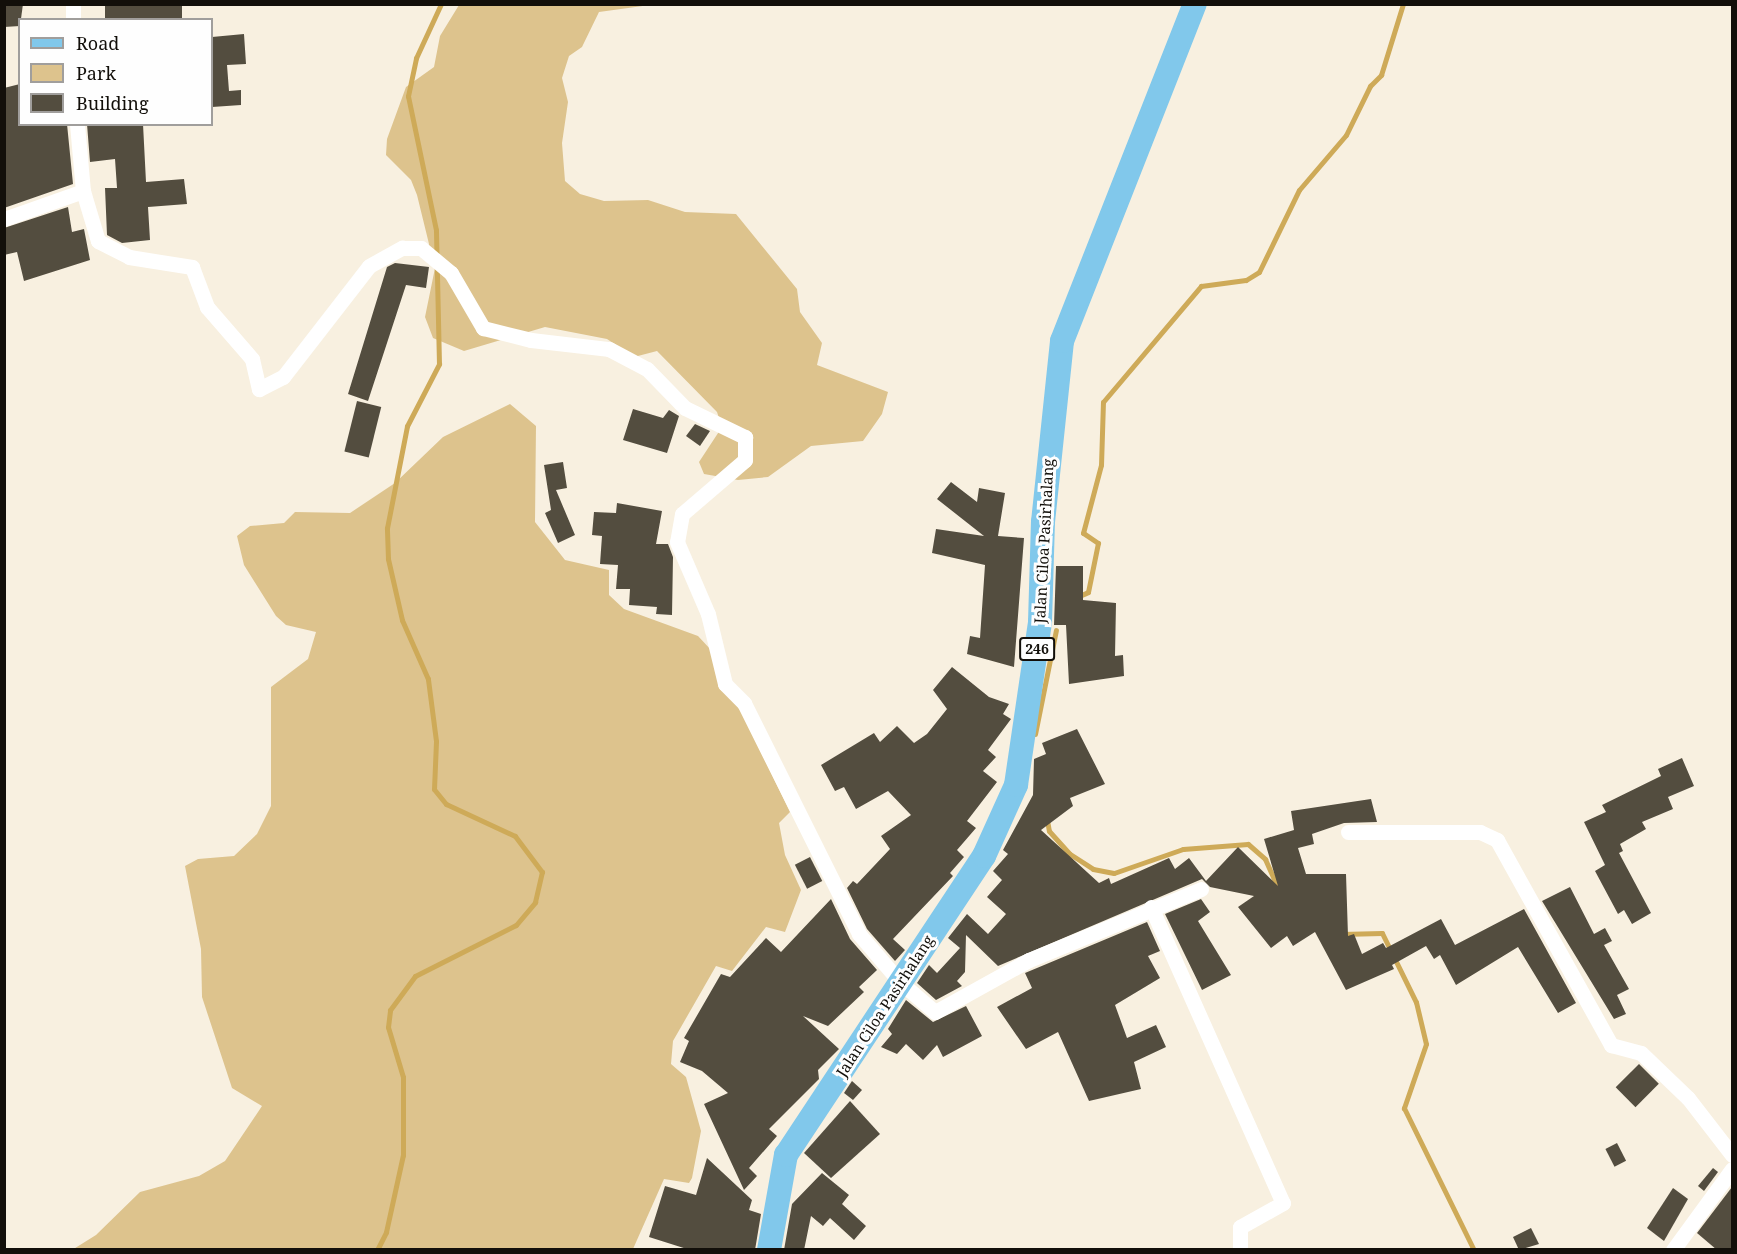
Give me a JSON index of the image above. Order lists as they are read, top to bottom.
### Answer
{
  "streets": {
    "main road": ["Jalan Ciloa Pasirhalang", "246"]
  },
  "legend": ["Road", "Park", "Building"]
}
